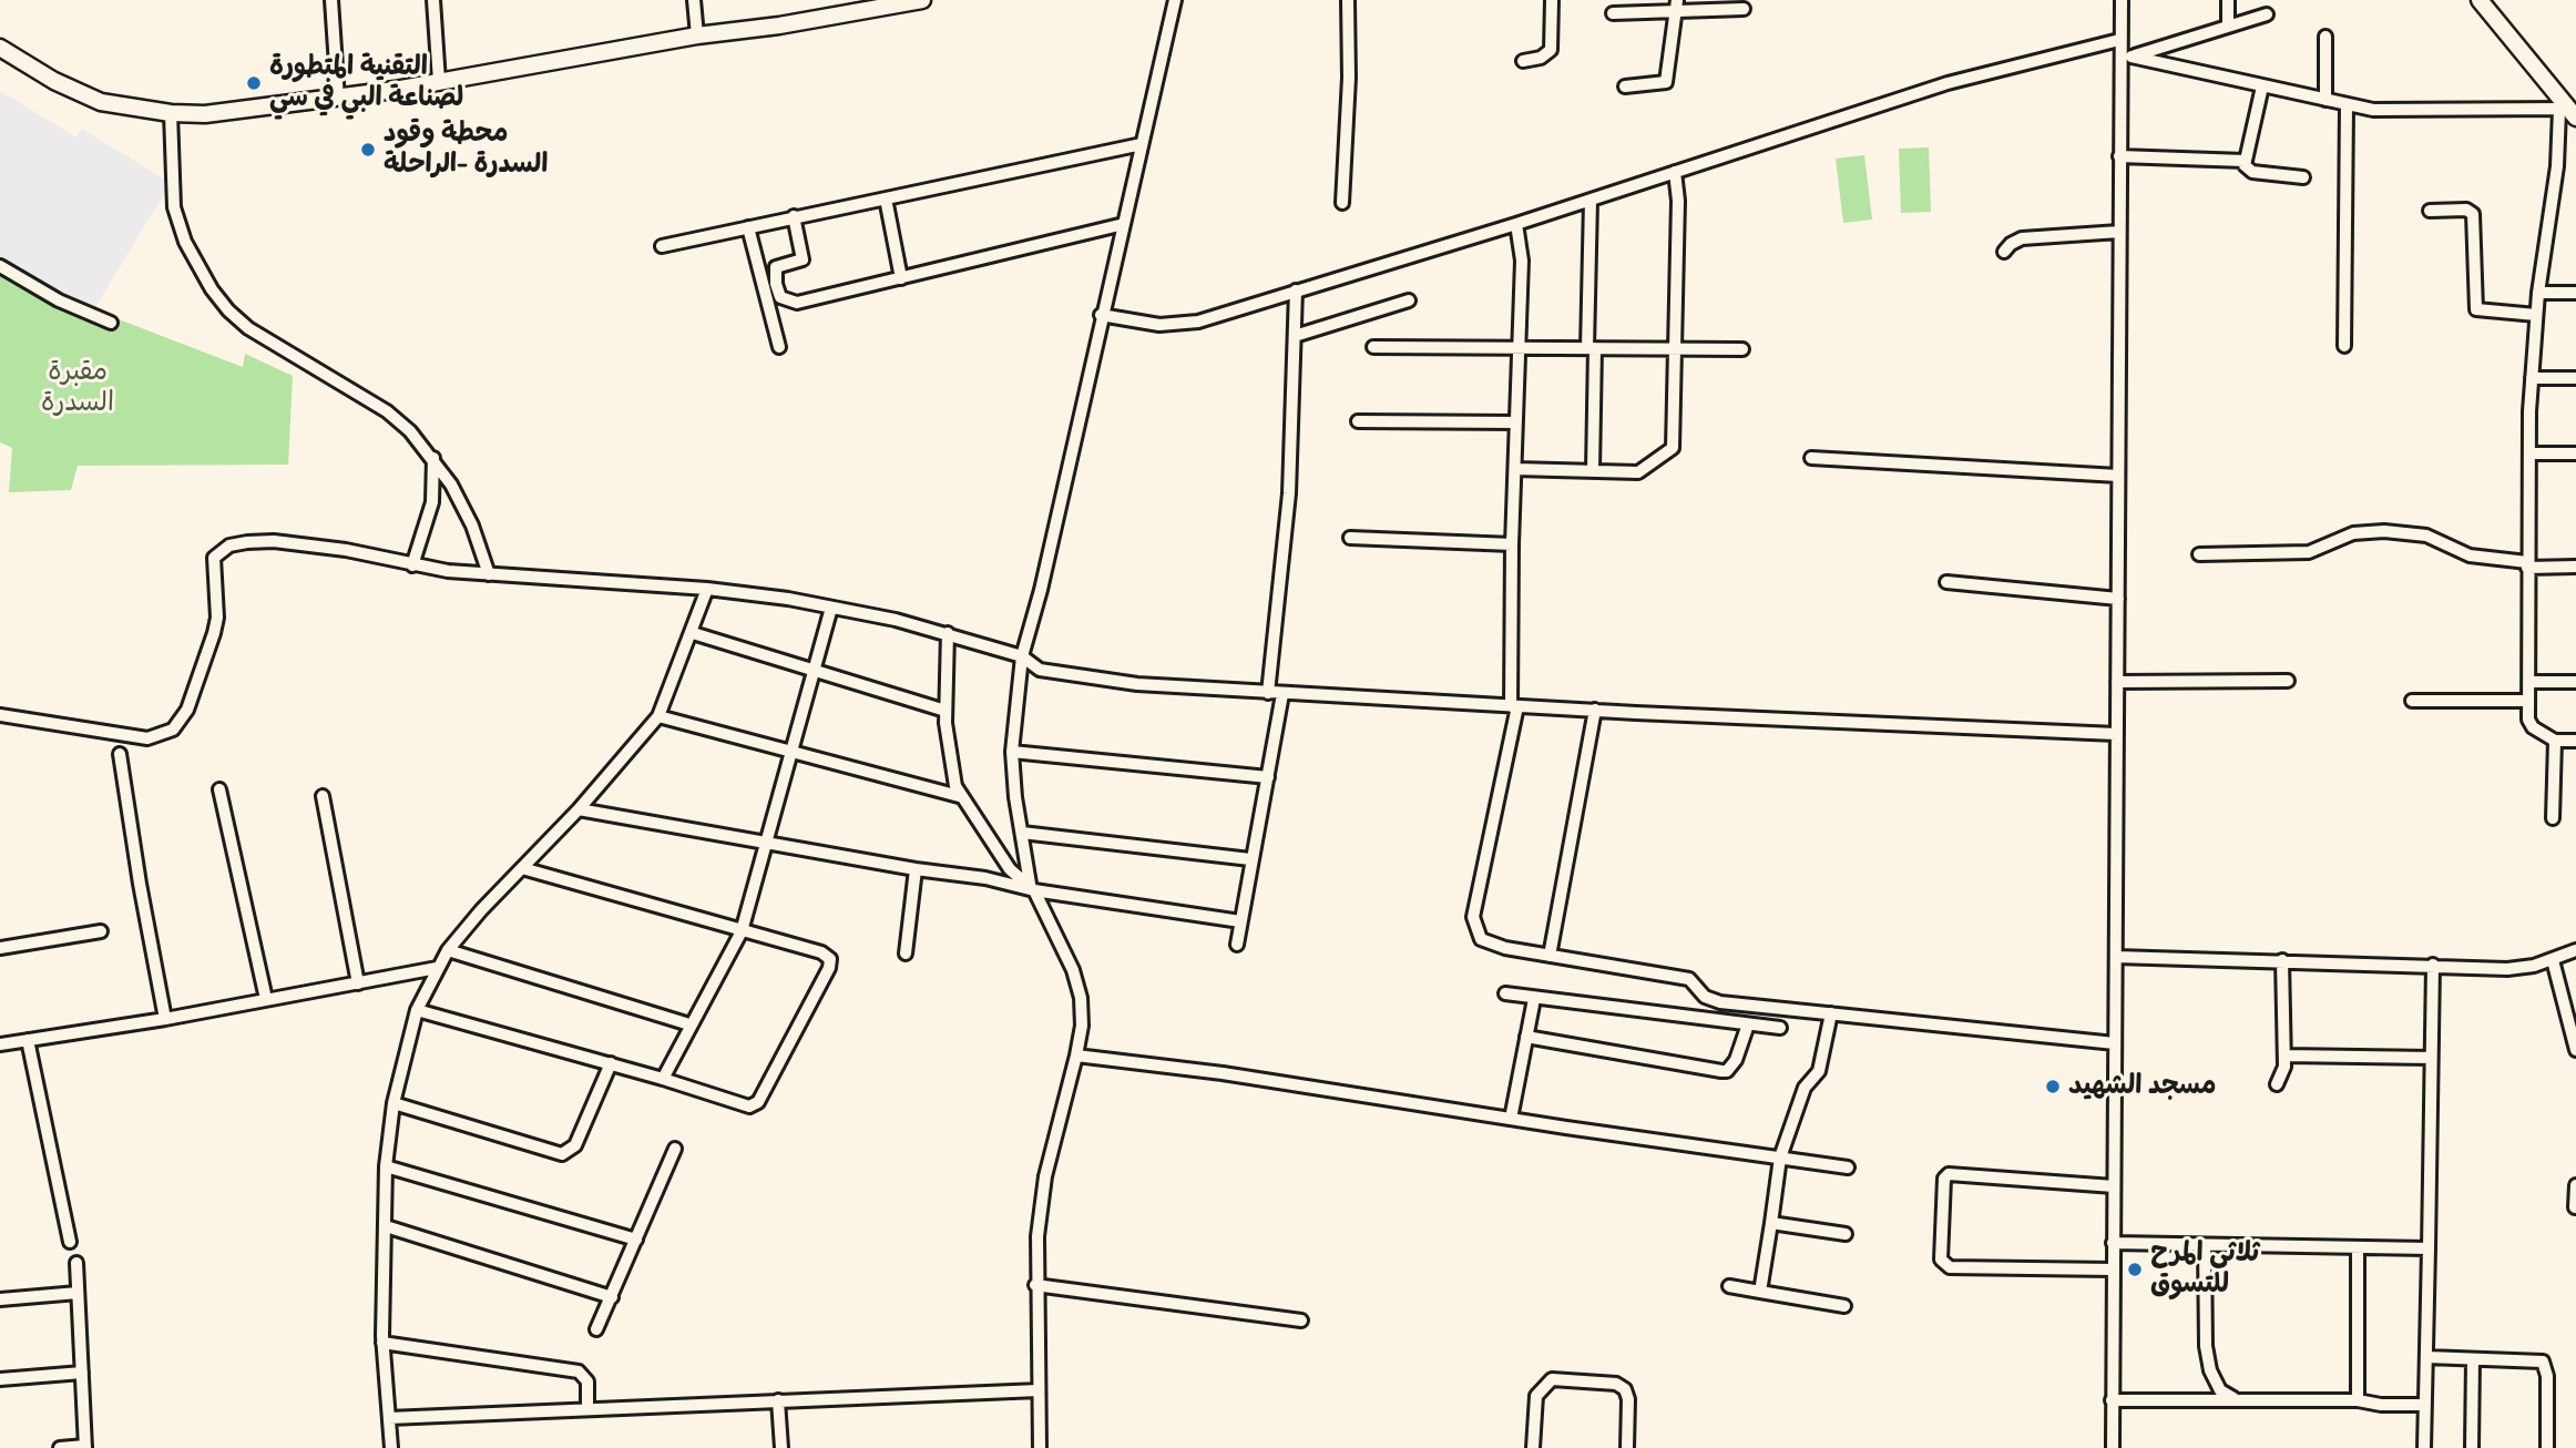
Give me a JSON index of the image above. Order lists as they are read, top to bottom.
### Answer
{
  "parks": ["مقبرة السدرة"],
  "places": [
    "التقنية المتطورة لصناعة البي في سي",
    "محطة وقود السدرة -الراحلة",
    "مسجد الشهيد",
    "ثلاثي المرح للتسوق"
  ]
}
